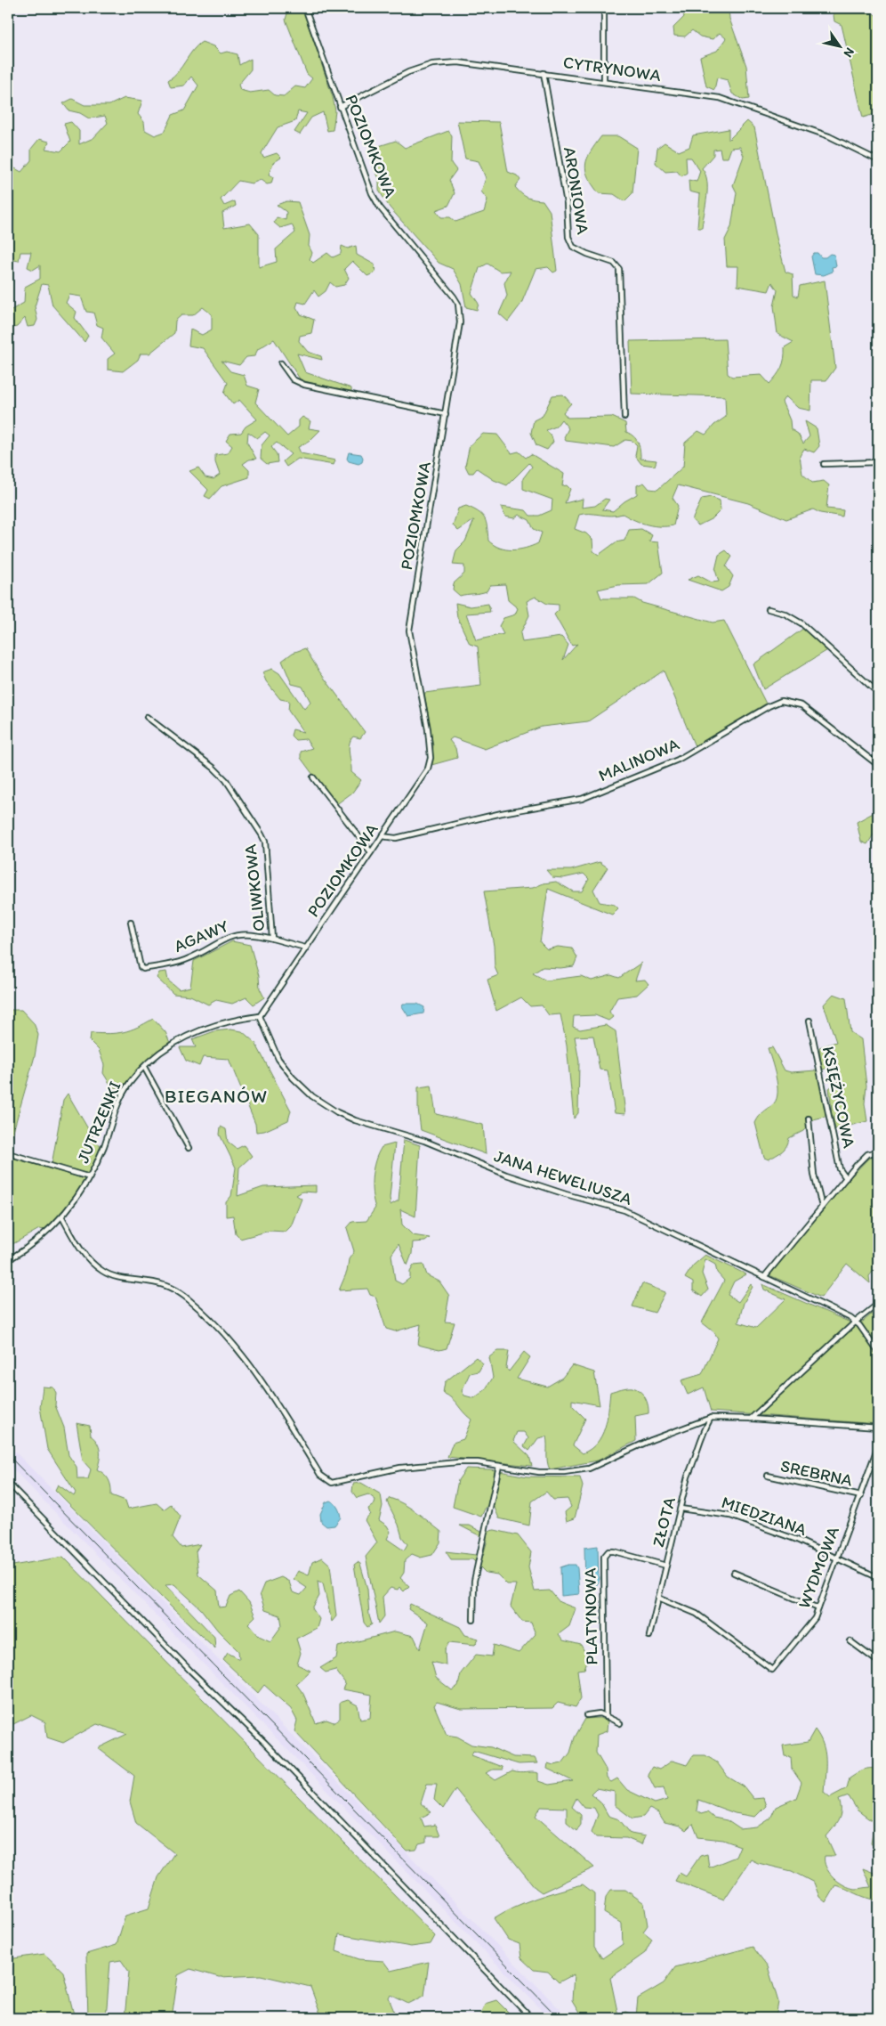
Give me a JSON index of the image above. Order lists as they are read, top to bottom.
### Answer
{
  "streets": {
    "street": [
      "CYTRYNOWA",
      "POZIOMKOWA",
      "ARONIOWA",
      "MALINOWA",
      "OLIWKOWA",
      "AGAWY",
      "KSIĘŻYCOWA",
      "JUTRZENKI",
      "JANA HEWELIUSZA",
      "SREBRNA",
      "MIEDZIANA",
      "ZŁOTA",
      "WYDMOWA",
      "PLATYNOWA"
    ]
  },
  "crossings": [
    ["CYTRYNOWA", "POZIOMKOWA"],
    ["CYTRYNOWA", "ARONIOWA"],
    ["POZIOMKOWA", "MALINOWA"],
    ["POZIOMKOWA", "OLIWKOWA"],
    ["POZIOMKOWA", "JUTRZENKI"],
    ["POZIOMKOWA", "JANA HEWELIUSZA"],
    ["OLIWKOWA", "AGAWY"],
    ["JUTRZENKI", "JANA HEWELIUSZA"],
    ["SREBRNA", "WYDMOWA"],
    ["MIEDZIANA", "ZŁOTA"],
    ["MIEDZIANA", "WYDMOWA"],
    ["ZŁOTA", "WYDMOWA"],
    ["ZŁOTA", "PLATYNOWA"]
  ],
  "districts": ["BIEGANÓW"],
  "north": "bottom right"
}
